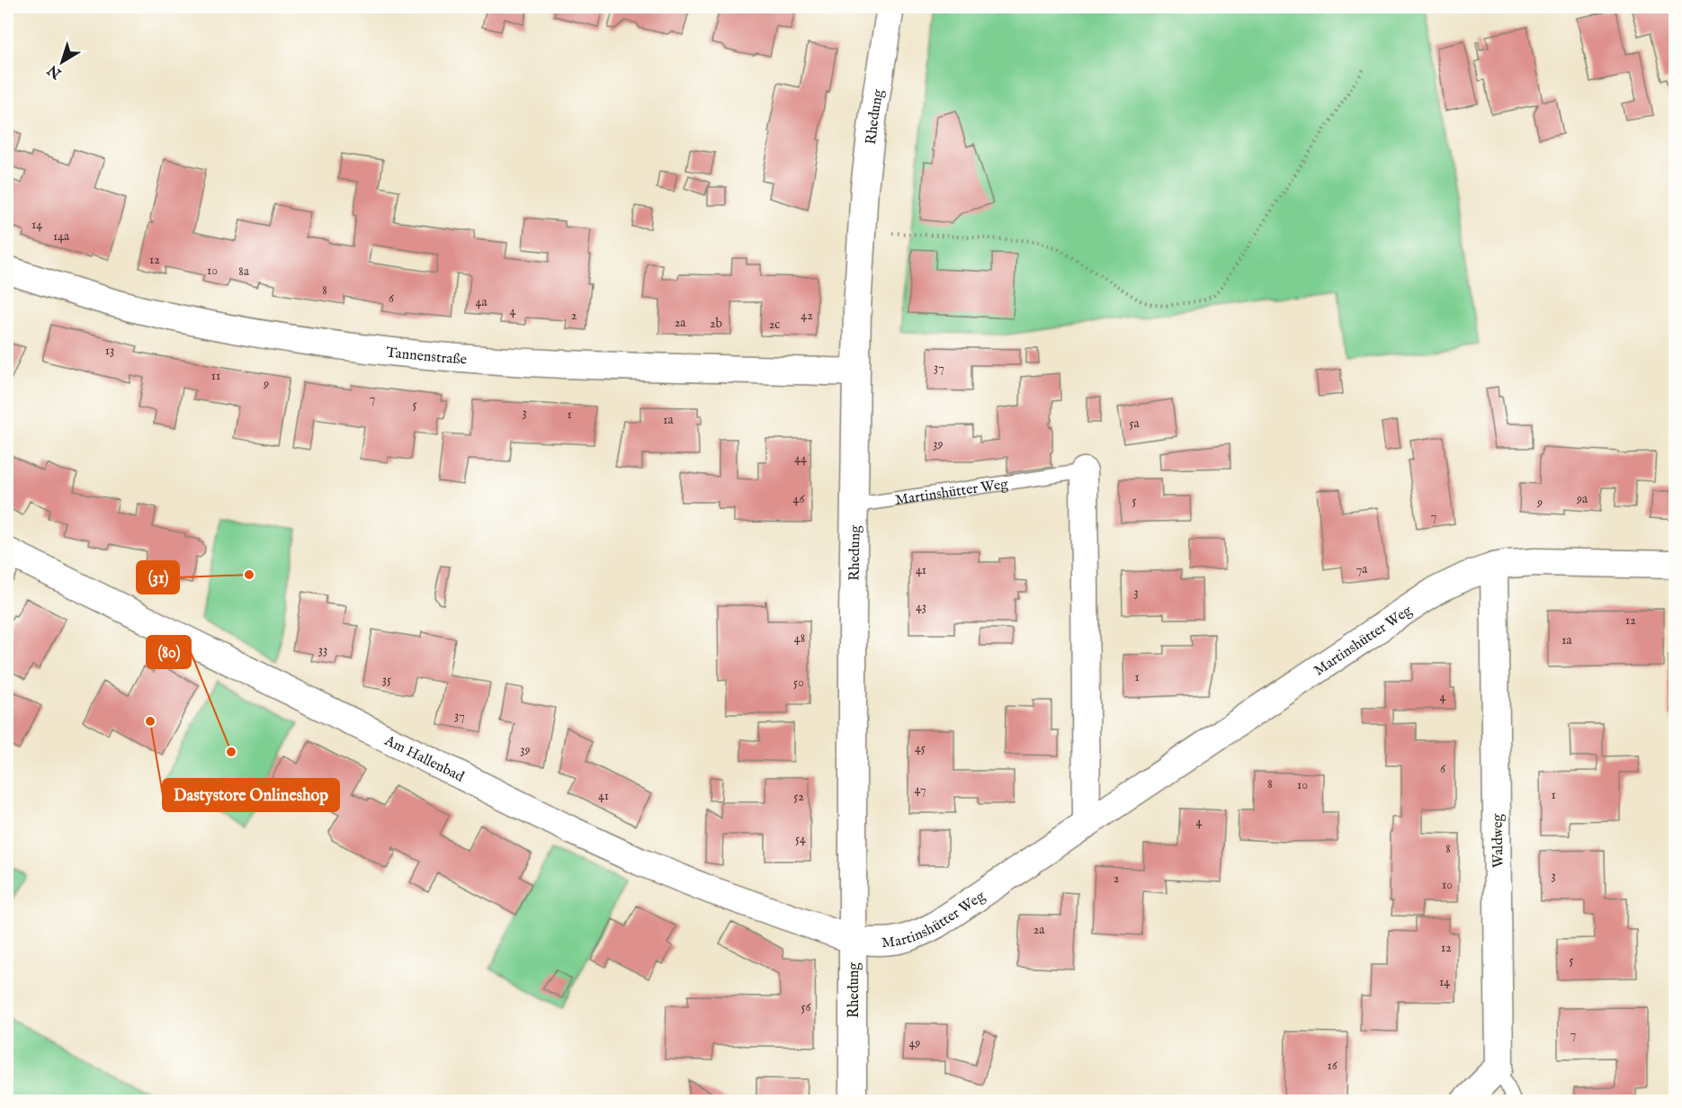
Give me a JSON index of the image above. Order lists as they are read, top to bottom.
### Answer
{
  "streets": {
    "street": [
      "Rhedung",
      "Tannenstraße",
      "Martinshütter Weg",
      "Am Hallenbad",
      "Waldweg"
    ]
  },
  "crossings": [
    ["Rhedung", "Tannenstraße"],
    ["Rhedung", "Martinshütter Weg"],
    ["Rhedung", "Am Hallenbad"],
    ["Martinshütter Weg", "Am Hallenbad"],
    ["Martinshütter Weg", "Waldweg"]
  ],
  "places": ["(31)", "Dastystore Onlineshop", "(80)"],
  "house_numbers": [
    "14",
    "14a",
    "12",
    "10",
    "8a",
    "8",
    "6",
    "4a",
    "4",
    "2",
    "42",
    "2a",
    "2b",
    "2c",
    "13",
    "37",
    "11",
    "9",
    "7",
    "5",
    "3",
    "1",
    "1a",
    "5a",
    "39",
    "44",
    "46",
    "9a",
    "5",
    "9",
    "7",
    "7a",
    "41",
    "3",
    "43",
    "12",
    "48",
    "1a",
    "33",
    "1",
    "35",
    "50",
    "4",
    "37",
    "45",
    "39",
    "6",
    "8",
    "10",
    "47",
    "1",
    "41",
    "52",
    "4",
    "54",
    "8",
    "3",
    "2",
    "10",
    "2a",
    "12",
    "5",
    "14",
    "56",
    "7",
    "49",
    "16"
  ],
  "north": "bottom left"
}
